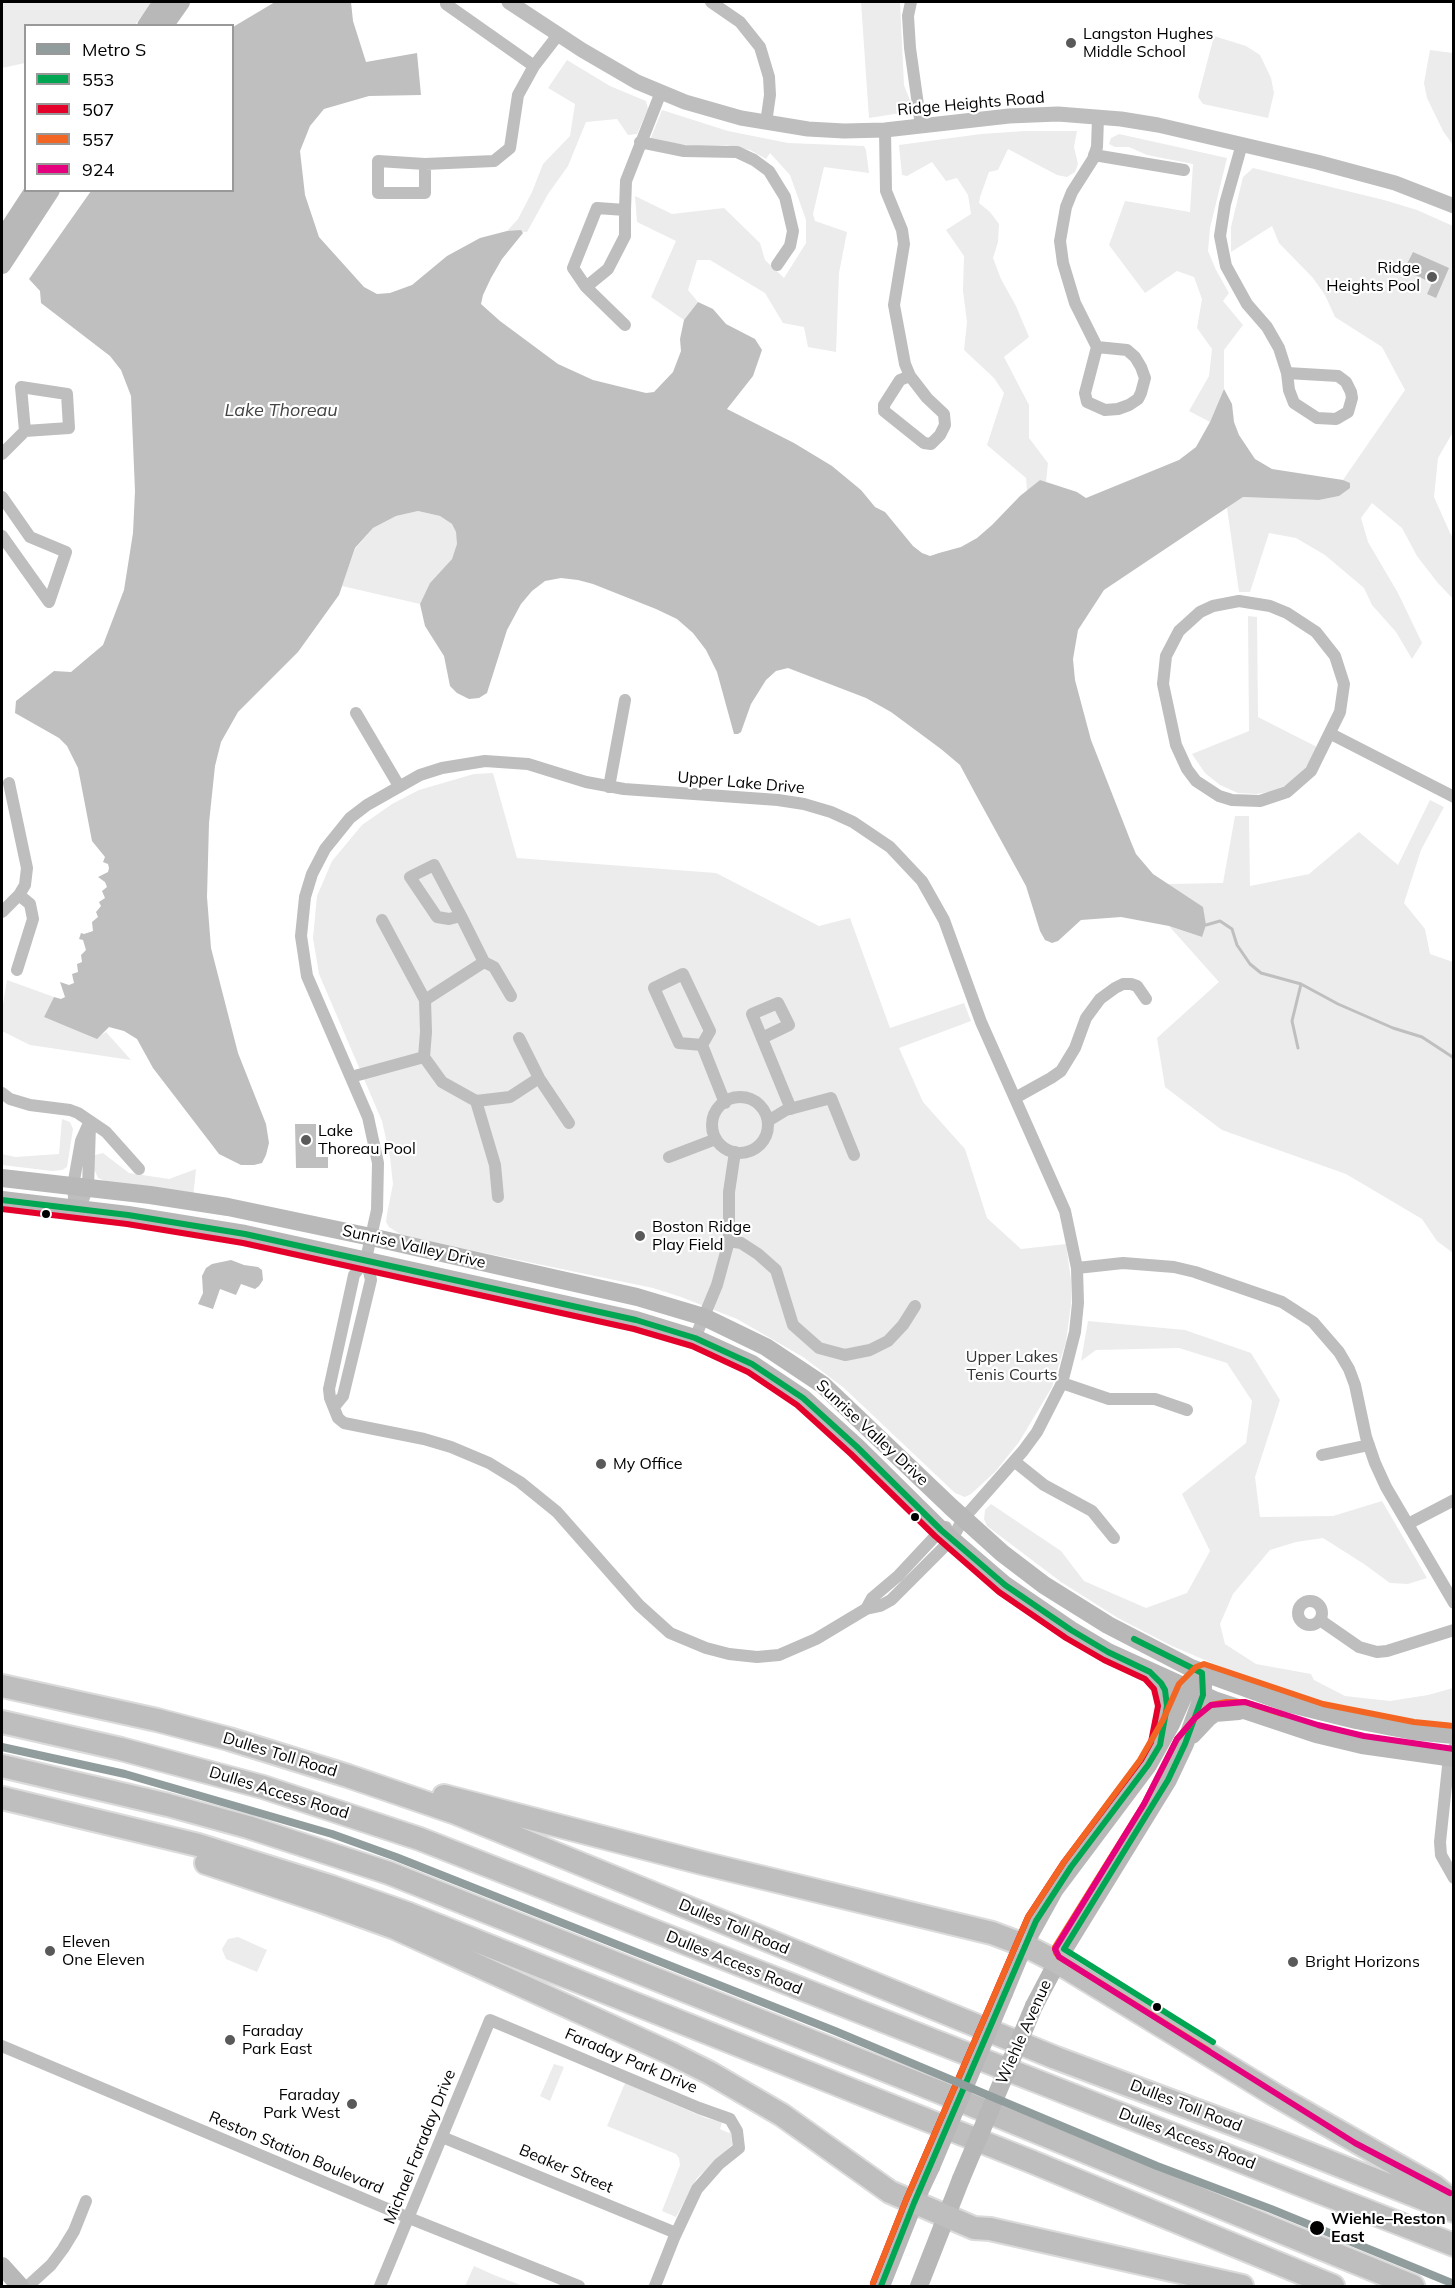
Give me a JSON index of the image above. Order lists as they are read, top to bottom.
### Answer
{
  "streets": {
    "highway": ["Dulles Toll Road", "Dulles Access Road"],
    "main road": ["Sunrise Valley Drive", "Wiehle Avenue"],
    "street": [
      "Ridge Heights Road",
      "Upper Lake Drive",
      "Faraday Park Drive",
      "Michael Faraday Drive",
      "Reston Station Boulevard",
      "Beaker Street"
    ]
  },
  "crossings": [
    ["Upper Lake Drive", "Sunrise Valley Drive"],
    ["Sunrise Valley Drive", "Wiehle Avenue"],
    ["Faraday Park Drive", "Michael Faraday Drive"],
    ["Faraday Park Drive", "Beaker Street"],
    ["Michael Faraday Drive", "Reston Station Boulevard"],
    ["Michael Faraday Drive", "Beaker Street"]
  ],
  "water": ["Lake Thoreau"],
  "parks": ["Upper Lakes Tenis Courts"],
  "places": [
    "Langston Hughes Middle School",
    "Ridge Heights Pool",
    "Lake Thoreau Pool",
    "Boston Ridge Play Field",
    "My Office",
    "Eleven One Eleven",
    "Bright Horizons",
    "Faraday Park East",
    "Faraday Park West",
    "Wiehle–Reston East"
  ],
  "lines": [
    "transit line 553",
    "transit line 507",
    "transit line 557",
    "transit line 924",
    "metro line S"
  ],
  "legend": [
    "Metro S",
    "553",
    "507",
    "557",
    "924"
  ]
}
